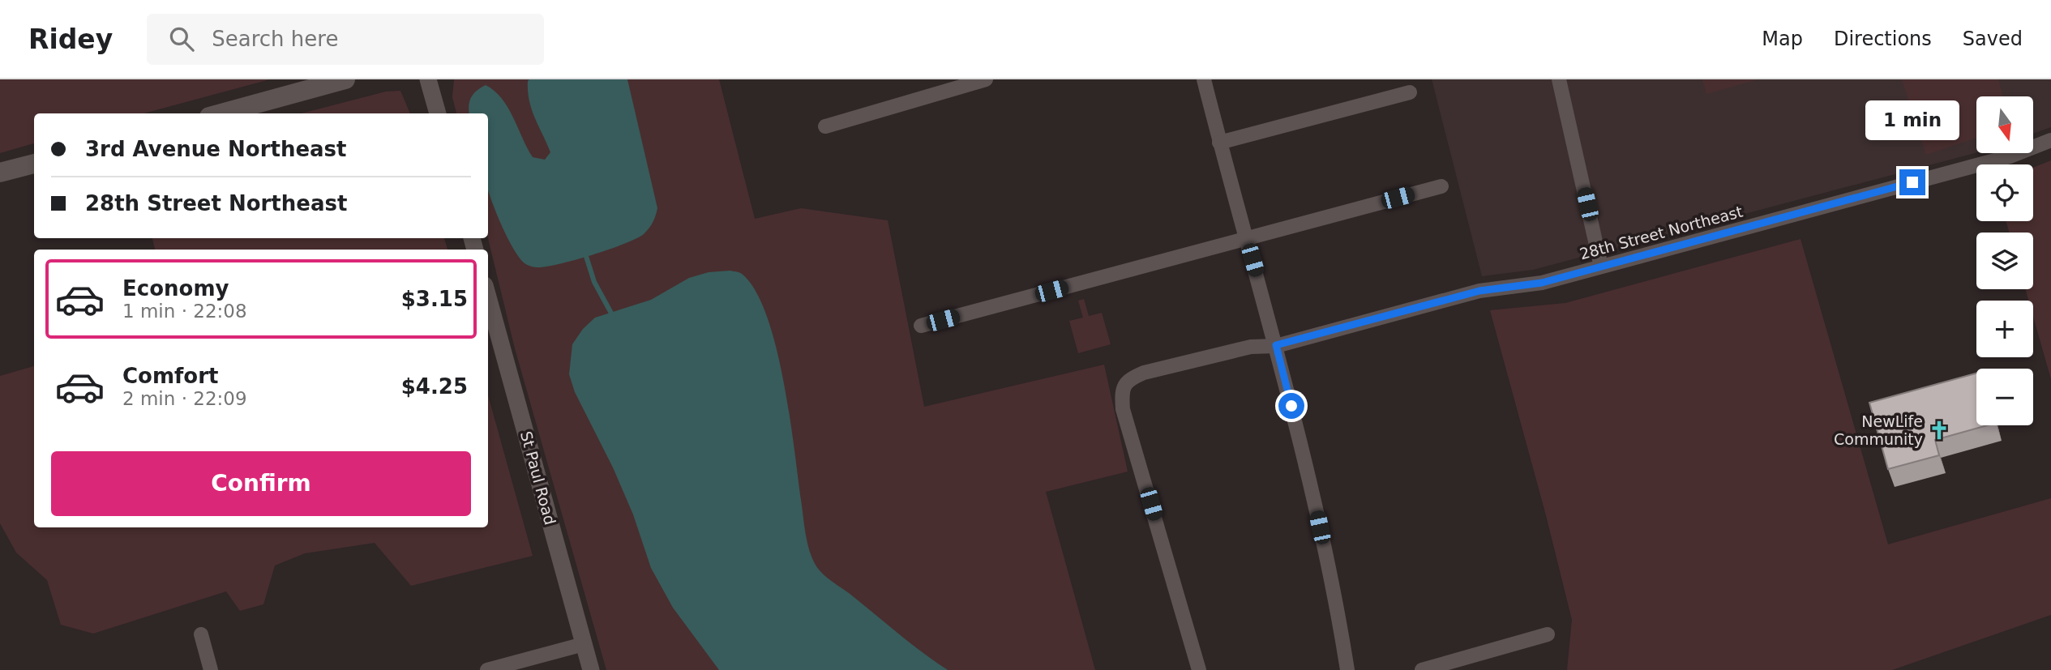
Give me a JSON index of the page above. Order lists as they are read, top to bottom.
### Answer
{
  "streets": {
    "street": ["28th Street Northeast", "St Paul Road"]
  },
  "places": {
    "church": ["NewLife Community"]
  },
  "north": "bottom",
  "page": {
    "header": "Ridey",
    "search": "Search here",
    "nav": ["Map", "Directions", "Saved"],
    "map_buttons": ["+", "−"],
    "bubble": "1 min",
    "banner": ["3rd Avenue Northeast", "28th Street Northeast"],
    "list": [
      {
        "name": "Economy",
        "note": "1 min · 22:08",
        "value": "$3.15"
      },
      {
        "name": "Comfort",
        "note": "2 min · 22:09",
        "value": "$4.25"
      }
    ],
    "buttons": "Confirm"
  }
}
